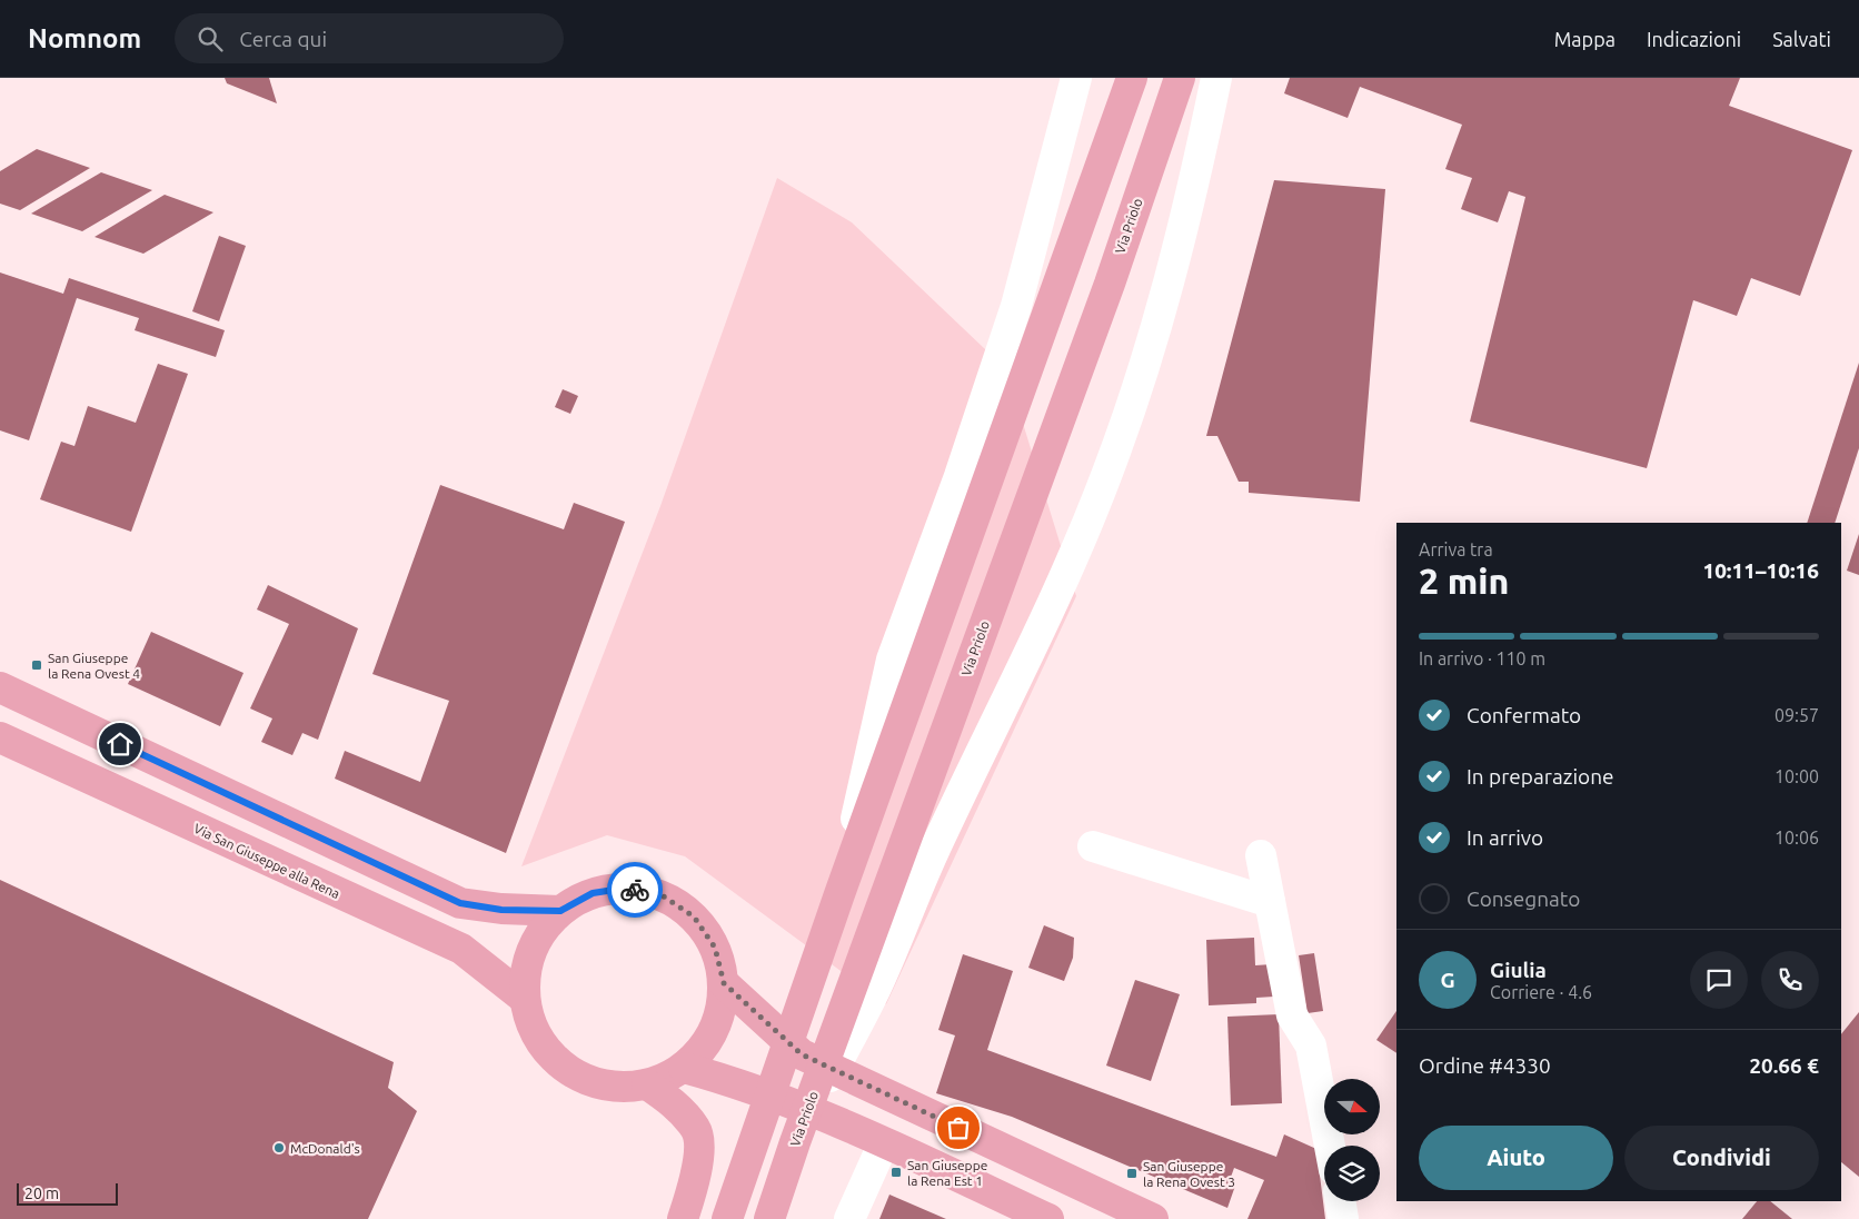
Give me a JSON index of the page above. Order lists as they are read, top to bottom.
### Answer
{
  "streets": {
    "main road": ["Via Priolo", "Via San Giuseppe alla Rena"]
  },
  "places": {
    "transit": ["San Giuseppe la Rena Ovest 4", "San Giuseppe la Rena Est 1", "San Giuseppe la Rena Ovest 3"],
    "other": ["McDonald's"]
  },
  "scale_bar": "20 m",
  "north": "right",
  "page": {
    "header": "Nomnom",
    "search": "Cerca qui",
    "nav": ["Mappa", "Indicazioni", "Salvati"],
    "heading": ["2 min", "Arriva tra", "10:11–10:16"],
    "panel": [
      "Giulia",
      "Corriere · 4.6",
      "Ordine #4330",
      "20.66 €"
    ],
    "bar": "In arrivo · 110 m",
    "list": [
      ["Confermato", "09:57"],
      ["In preparazione", "10:00"],
      ["In arrivo", "10:06"],
      "Consegnato"
    ],
    "round": "G",
    "buttons": ["Aiuto", "Condividi"],
    "scale": "20 m"
  }
}
